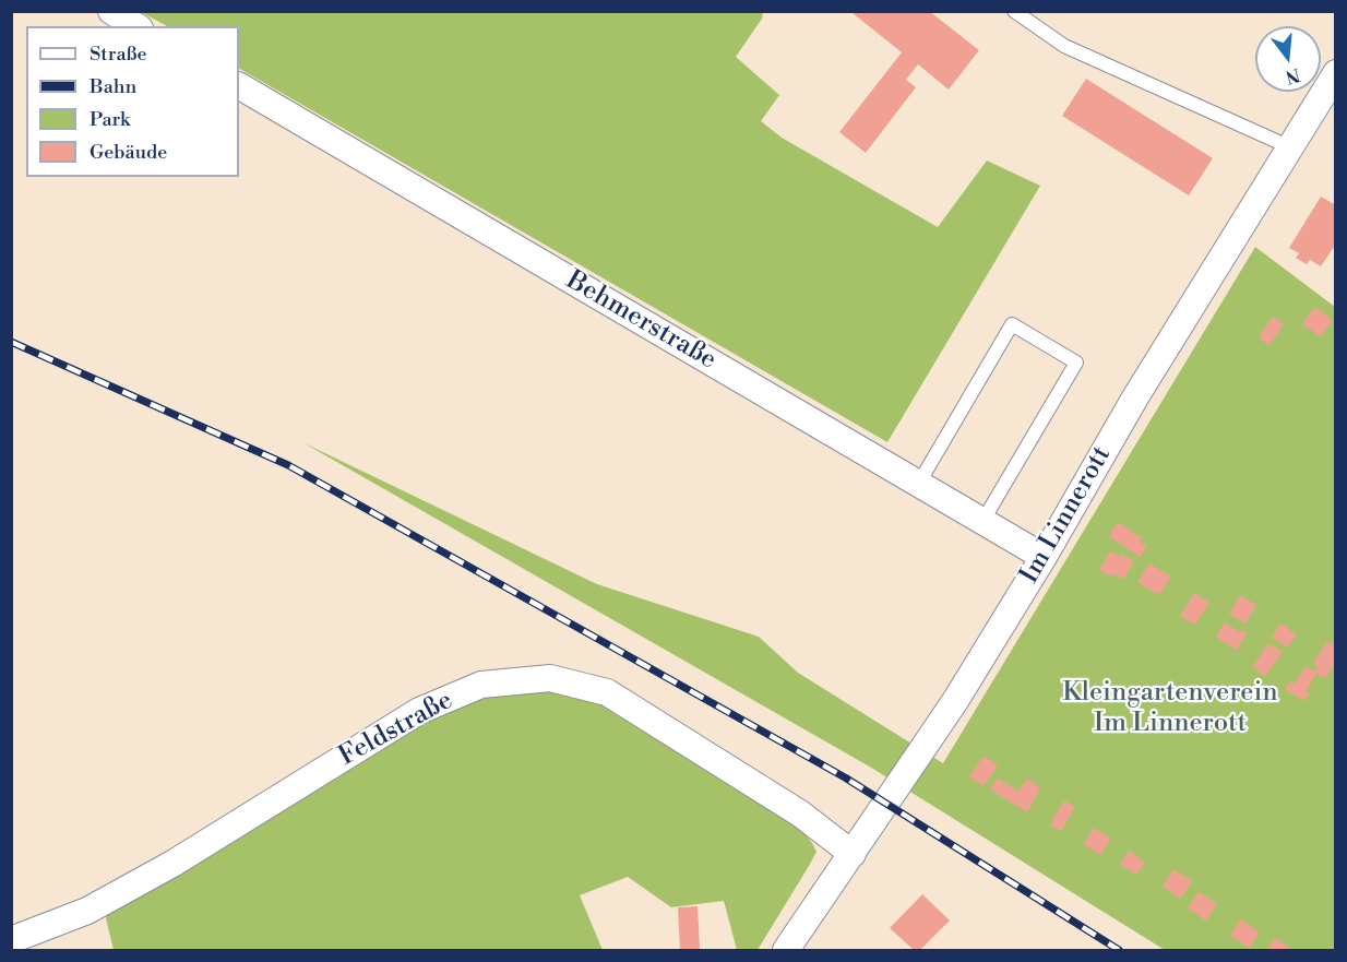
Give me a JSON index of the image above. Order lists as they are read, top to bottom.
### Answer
{
  "streets": {
    "street": ["Behmerstraße", "Im Linnerott", "Feldstraße"]
  },
  "crossings": [
    ["Behmerstraße", "Im Linnerott"],
    ["Im Linnerott", "Feldstraße"]
  ],
  "parks": ["Kleingartenverein Im Linnerott"],
  "legend": [
    "Straße",
    "Bahn",
    "Park",
    "Gebäude"
  ],
  "north": "bottom"
}
